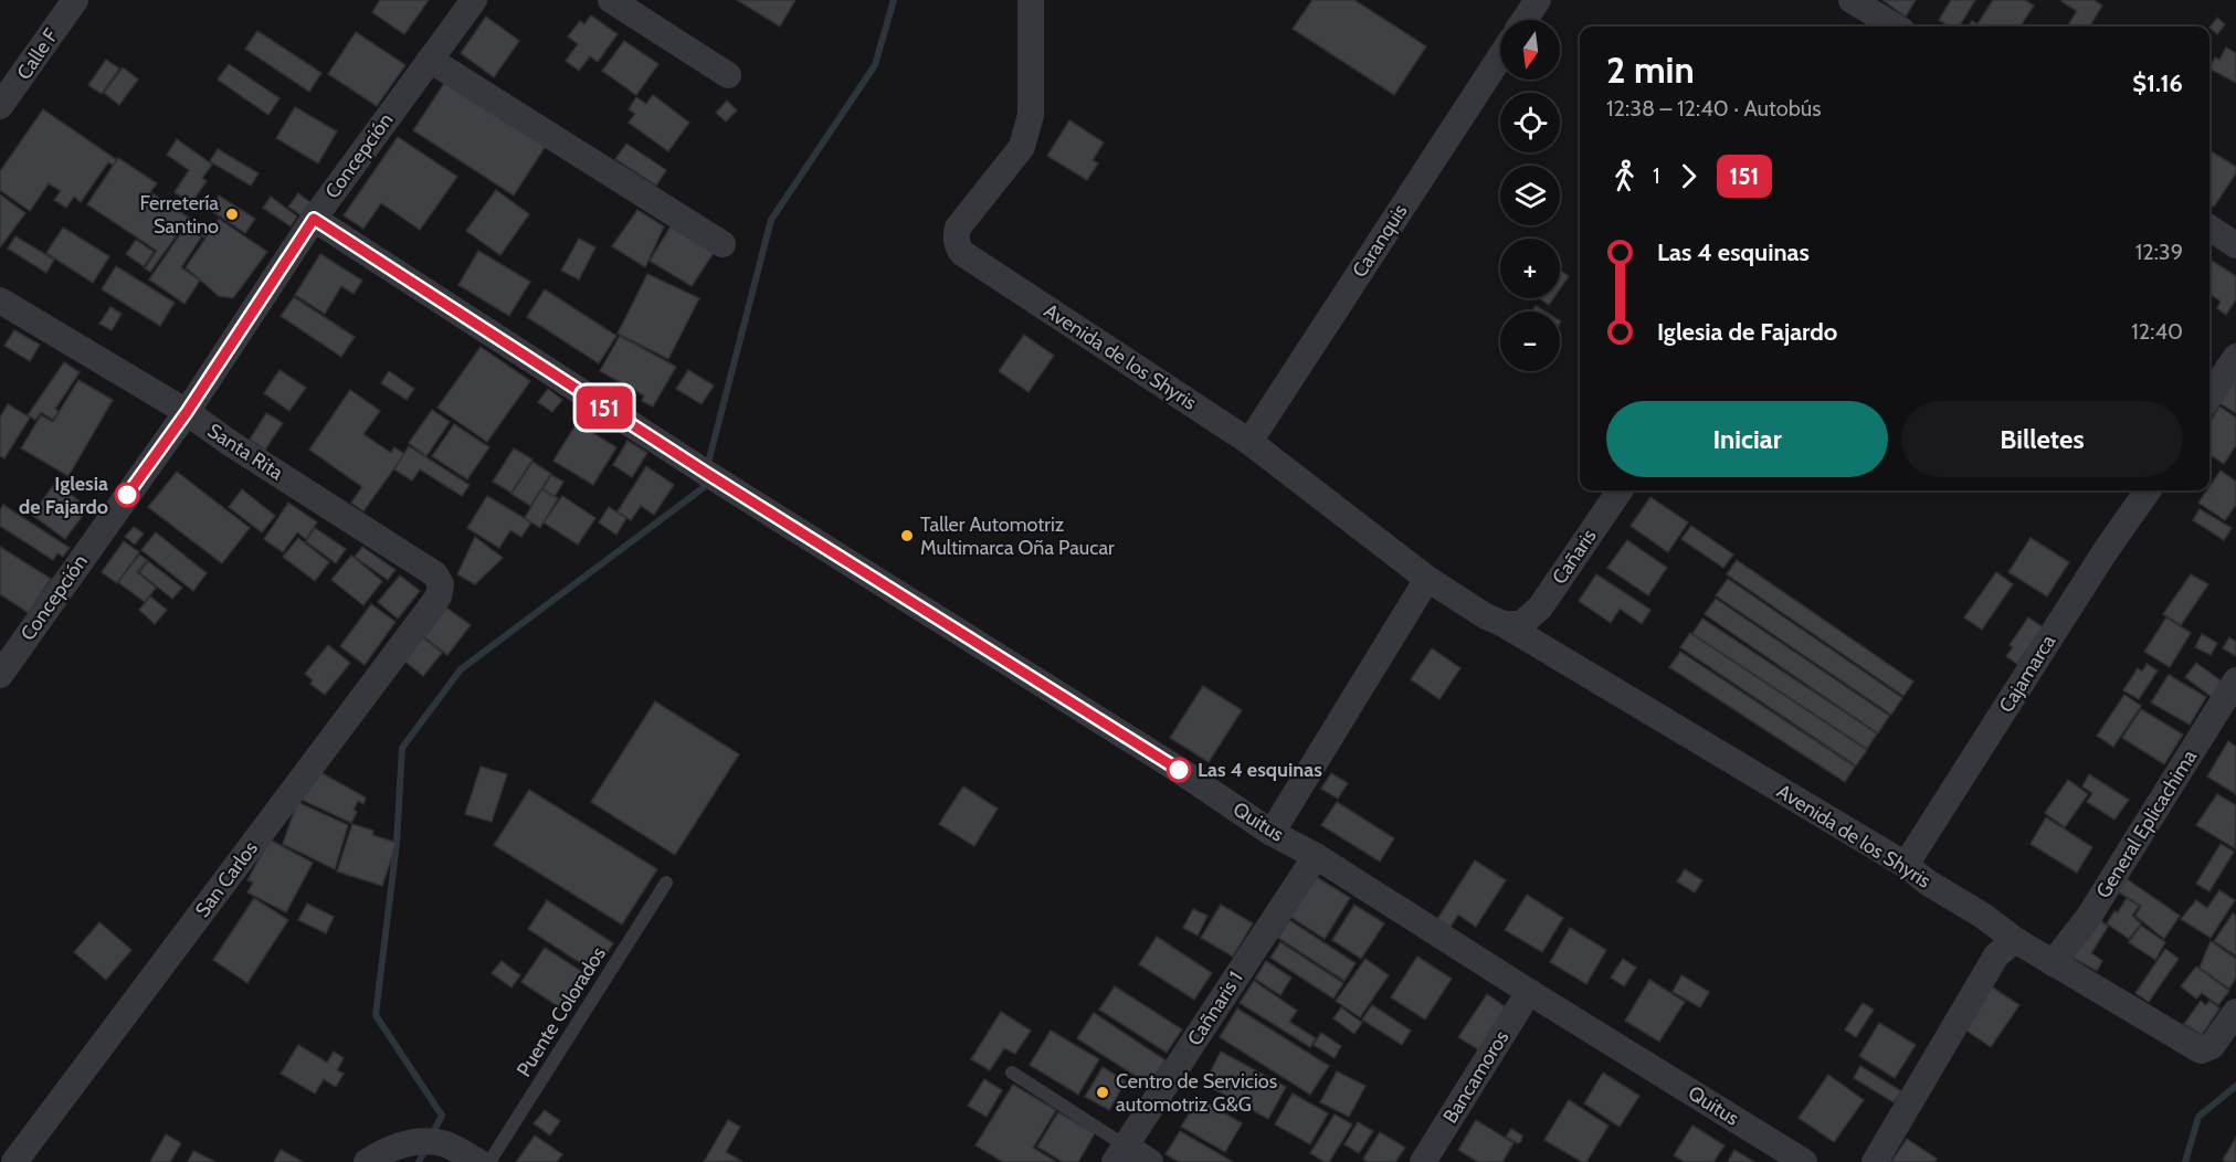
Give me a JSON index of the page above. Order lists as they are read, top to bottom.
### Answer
{
  "streets": {
    "street": [
      "Calle F",
      "Concepción",
      "Caranquis",
      "Avenida de los Shyris",
      "Santa Rita",
      "Cañaris",
      "Cajamarca",
      "Quitus",
      "General Eplicachima",
      "San Carlos",
      "Cañnaris 1",
      "Bancamoros"
    ],
    "lane": ["Puente Colorados"]
  },
  "crossings": [
    ["Concepción", "Santa Rita"],
    ["Concepción", "Quitus"],
    ["Caranquis", "Avenida de los Shyris"],
    ["Avenida de los Shyris", "Cañaris"],
    ["Avenida de los Shyris", "Cajamarca"],
    ["Avenida de los Shyris", "General Eplicachima"],
    ["Santa Rita", "San Carlos"],
    ["Quitus", "Cañnaris 1"],
    ["Quitus", "Bancamoros"]
  ],
  "places": [
    "Ferretería Santino",
    "Iglesia de Fajardo",
    "Taller Automotriz Multimarca Oña Paucar",
    "Las 4 esquinas",
    "Centro de Servicios automotriz G&G"
  ],
  "lines": ["bus line 151"],
  "north": "bottom",
  "page": {
    "on_map": "151",
    "map_buttons": ["+", "−"],
    "heading": ["2 min", "12:38 – 12:40 · Autobús", "$1.16"],
    "legs": ["1", "151"],
    "list": [
      {
        "name": "Las 4 esquinas",
        "value": "12:39"
      },
      {
        "name": "Iglesia de Fajardo",
        "value": "12:40"
      }
    ],
    "buttons": ["Iniciar", "Billetes"]
  }
}
